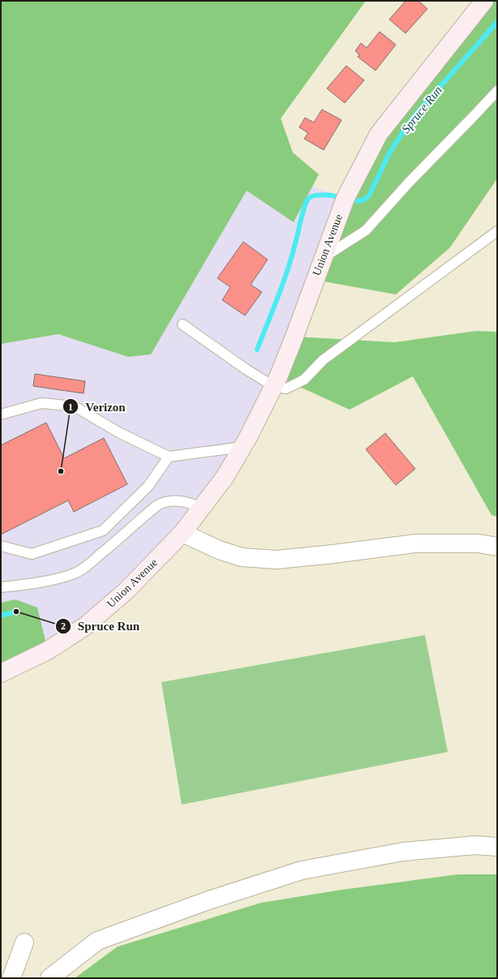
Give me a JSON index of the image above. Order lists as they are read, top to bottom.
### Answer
{
  "streets": {
    "street": ["Union Avenue"]
  },
  "water": ["Spruce Run"],
  "places": ["Verizon", "Spruce Run"]
}
